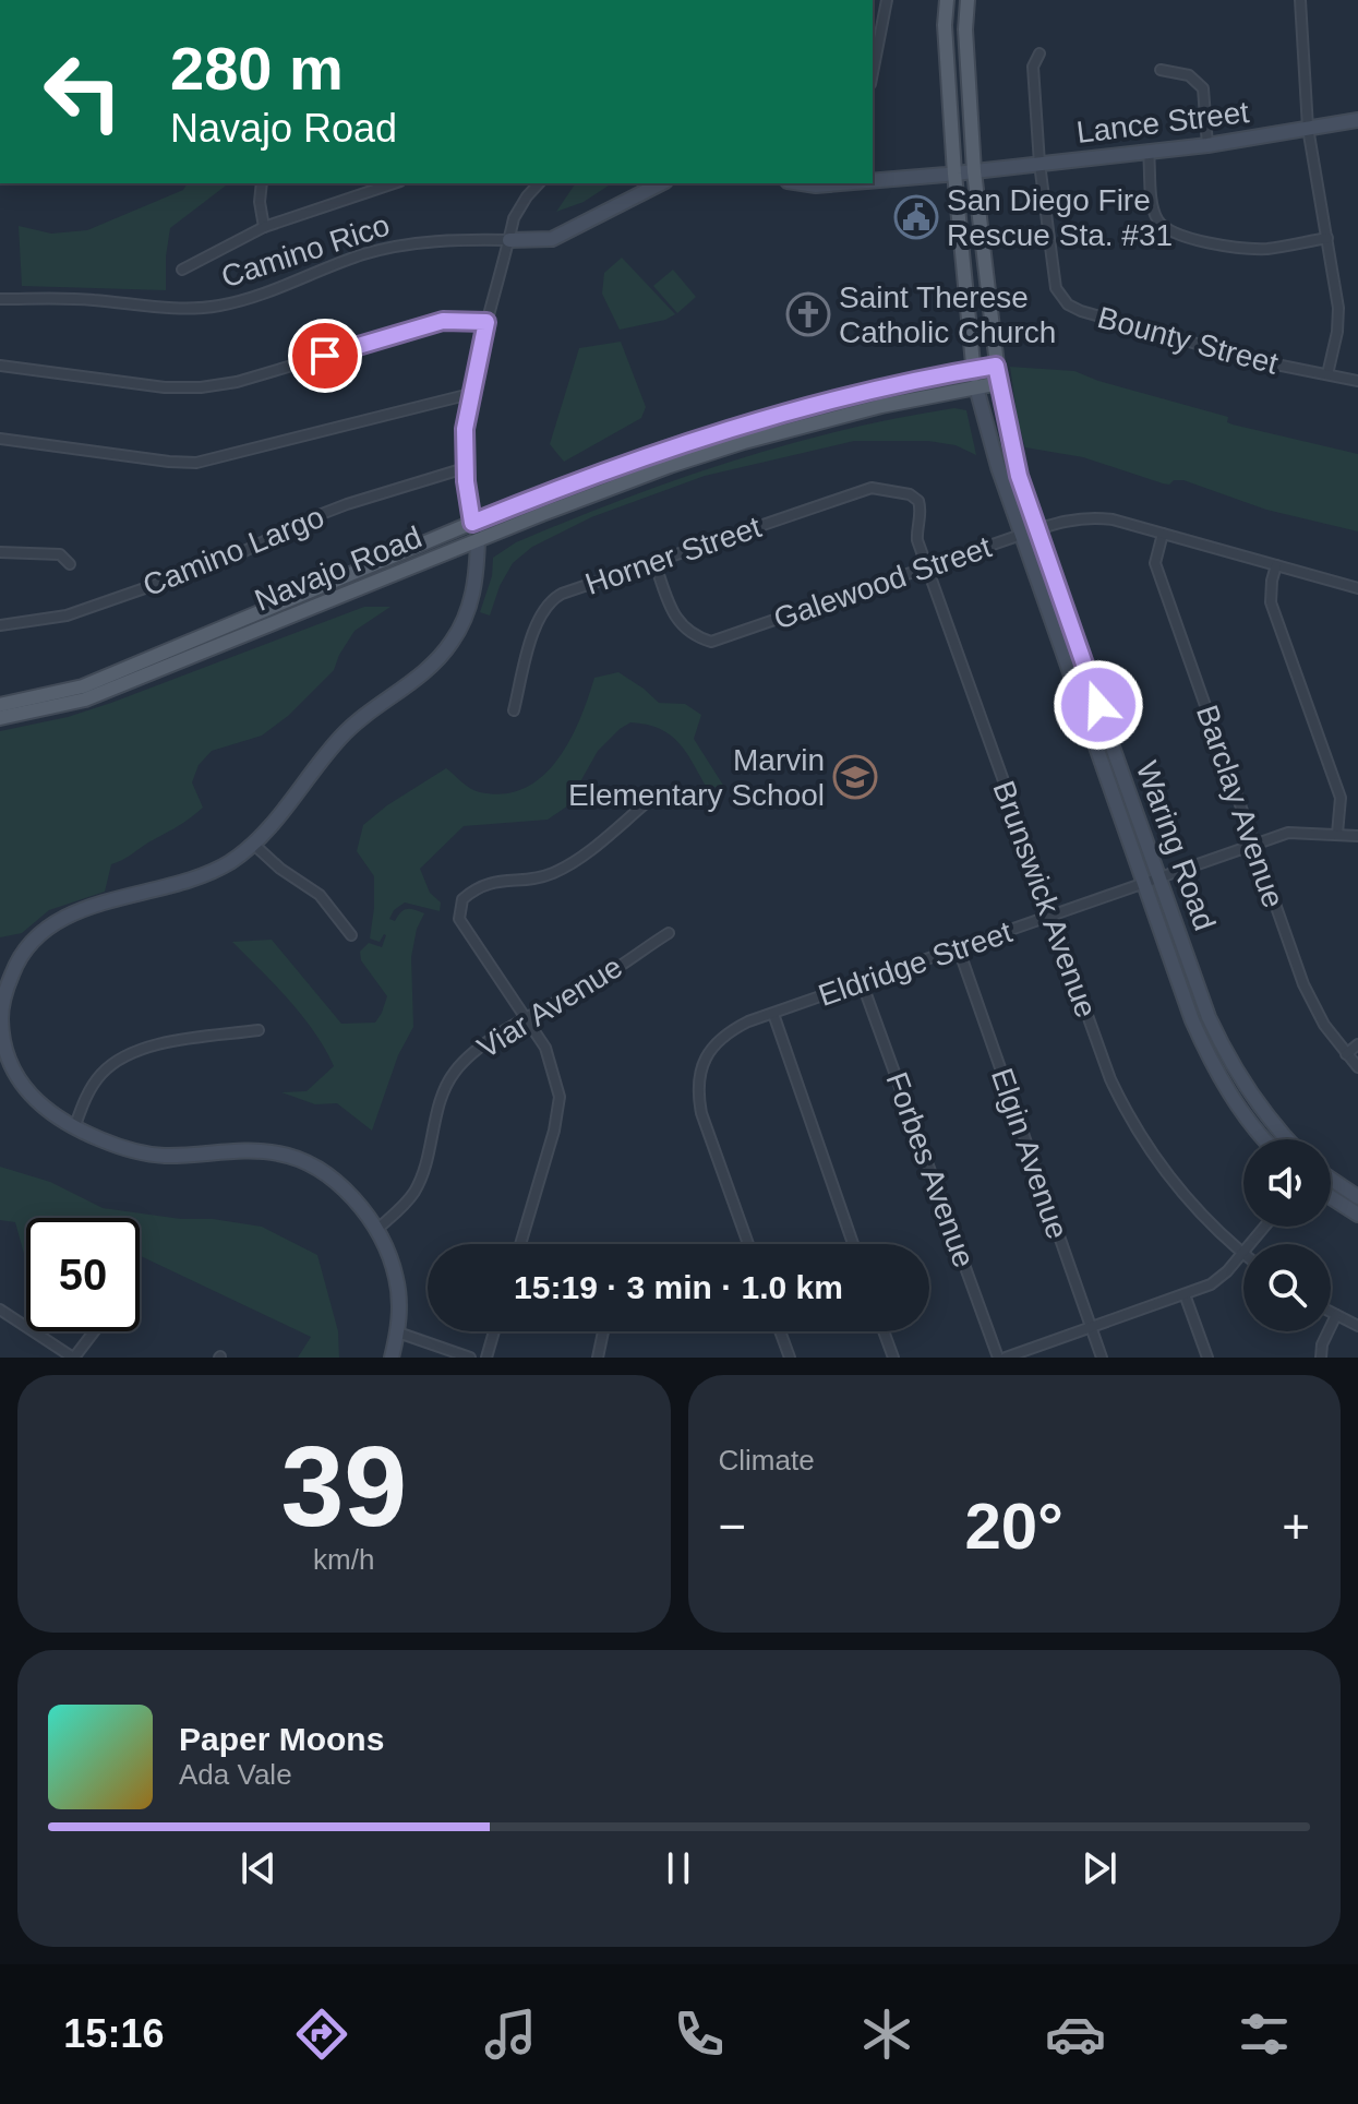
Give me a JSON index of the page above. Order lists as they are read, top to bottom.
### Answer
{
  "streets": {
    "main road": ["Navajo Road"],
    "street": [
      "Lance Street",
      "Camino Rico",
      "Bounty Street",
      "Camino Largo",
      "Horner Street",
      "Galewood Street",
      "Barclay Avenue",
      "Waring Road",
      "Brunswick Avenue",
      "Eldridge Street",
      "Viar Avenue",
      "Elgin Avenue",
      "Forbes Avenue"
    ]
  },
  "crossings": [
    ["Lance Street", "Bounty Street"],
    ["Horner Street", "Galewood Street"],
    ["Horner Street", "Brunswick Avenue"],
    ["Navajo Road", "Waring Road"],
    ["Galewood Street", "Barclay Avenue"],
    ["Galewood Street", "Waring Road"],
    ["Galewood Street", "Brunswick Avenue"],
    ["Barclay Avenue", "Eldridge Street"],
    ["Waring Road", "Eldridge Street"],
    ["Brunswick Avenue", "Eldridge Street"],
    ["Eldridge Street", "Elgin Avenue"],
    ["Eldridge Street", "Forbes Avenue"]
  ],
  "places": {
    "public building": ["San Diego Fire Rescue Sta. #31"],
    "church": ["Saint Therese Catholic Church"],
    "school or university": ["Marvin Elementary School"]
  },
  "page": {
    "turn": ["280 m", "Navajo Road"],
    "limit": "50",
    "trip": "15:19 · 3 min · 1.0 km",
    "tile": [
      ["39", "km/h"],
      "Climate"
    ],
    "heat": ["−", "20°", "+"],
    "song": ["Paper Moons", "Ada Vale"],
    "tabs": "15:16"
  }
}
